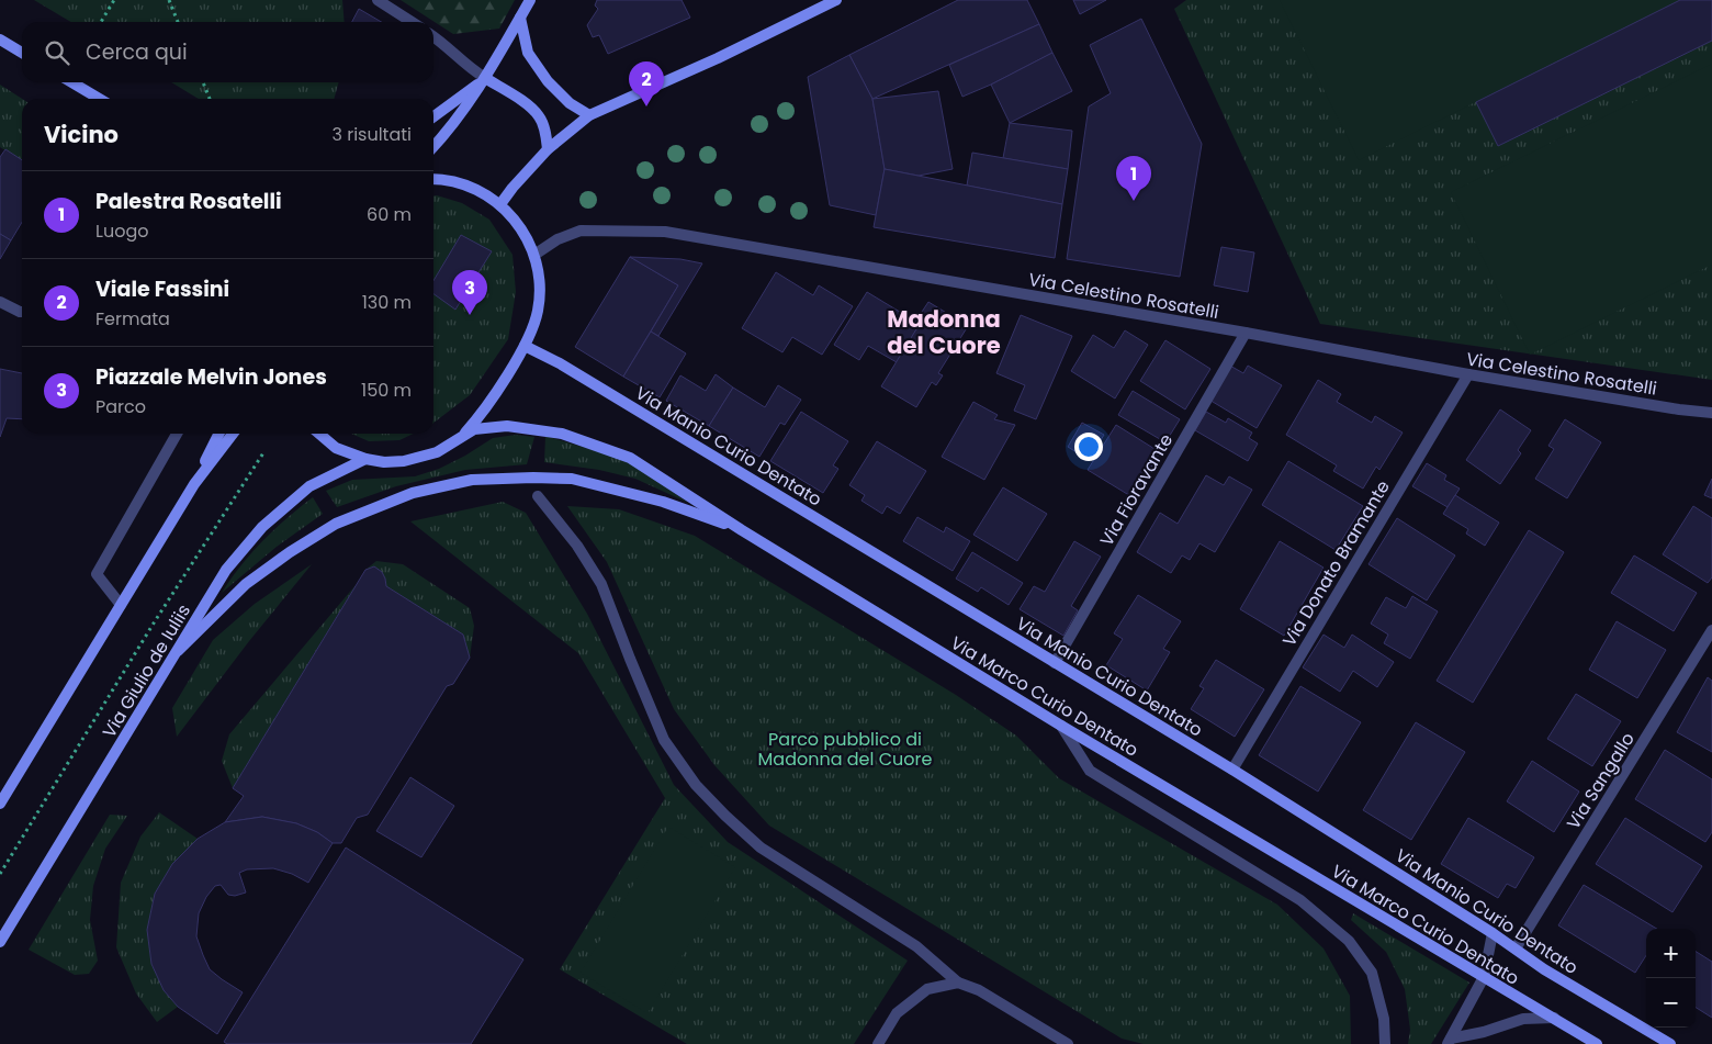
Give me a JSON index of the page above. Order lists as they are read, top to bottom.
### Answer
{
  "streets": {
    "main road": ["Via Manio Curio Dentato", "Via Giulio de Iuliis", "Via Marco Curio Dentato"],
    "street": [
      "Via Celestino Rosatelli",
      "Via Fioravante",
      "Via Donato Bramante",
      "Via Sangallo"
    ]
  },
  "crossings": [
    ["Via Celestino Rosatelli", "Via Fioravante"],
    ["Via Celestino Rosatelli", "Via Donato Bramante"],
    ["Via Manio Curio Dentato", "Via Fioravante"],
    ["Via Manio Curio Dentato", "Via Donato Bramante"],
    ["Via Manio Curio Dentato", "Via Sangallo"]
  ],
  "districts": ["Madonna del Cuore"],
  "parks": ["Parco pubblico di Madonna del Cuore"],
  "page": {
    "search": "Cerca qui",
    "pins": ["2", "1", "3"],
    "heading": ["Vicino", "3 risultati"],
    "list": [
      {
        "mark": "1",
        "name": "Palestra Rosatelli",
        "note": "Luogo",
        "value": "60 m"
      },
      {
        "mark": "2",
        "name": "Viale Fassini",
        "note": "Fermata",
        "value": "130 m"
      },
      {
        "mark": "3",
        "name": "Piazzale Melvin Jones",
        "note": "Parco",
        "value": "150 m"
      }
    ],
    "map_buttons": ["+", "−"]
  }
}
